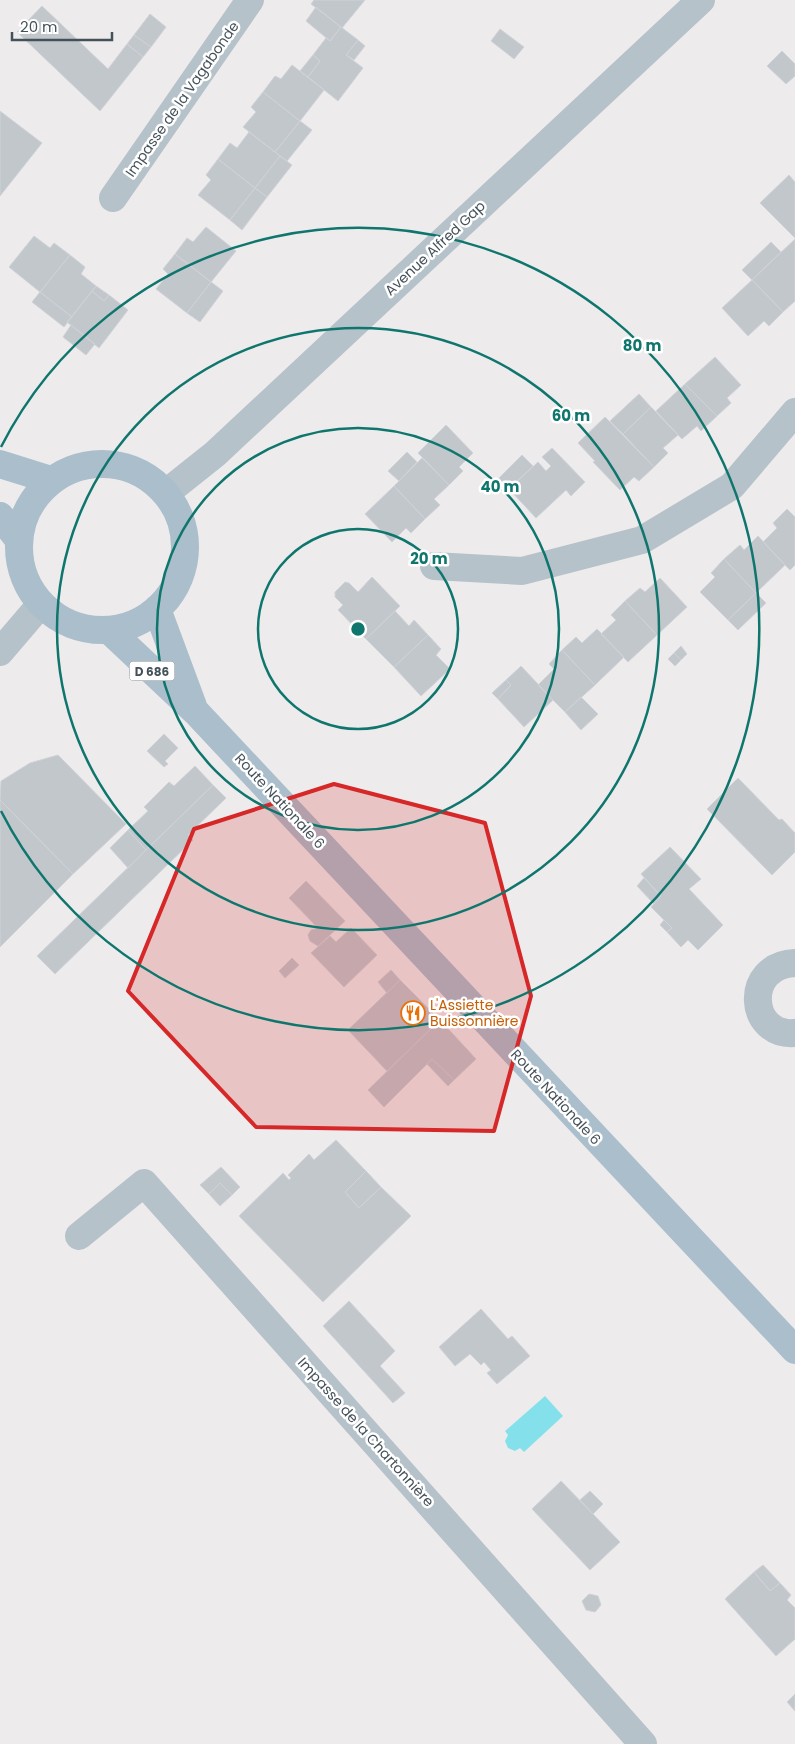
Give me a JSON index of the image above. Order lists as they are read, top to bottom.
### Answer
{
  "streets": {
    "main road": ["D 686", "Route Nationale 6"],
    "street": ["Impasse de la Vagabonde", "Avenue Alfred Gap", "Impasse de la Chartonnière"]
  },
  "crossings": [
    ["Avenue Alfred Gap", "Route Nationale 6"]
  ],
  "places": {
    "restaurant": ["L'Assiette Buissonnière"]
  },
  "scale_bar": "20 m",
  "rings": [
    "80 m",
    "60 m",
    "40 m",
    "20 m"
  ]
}
